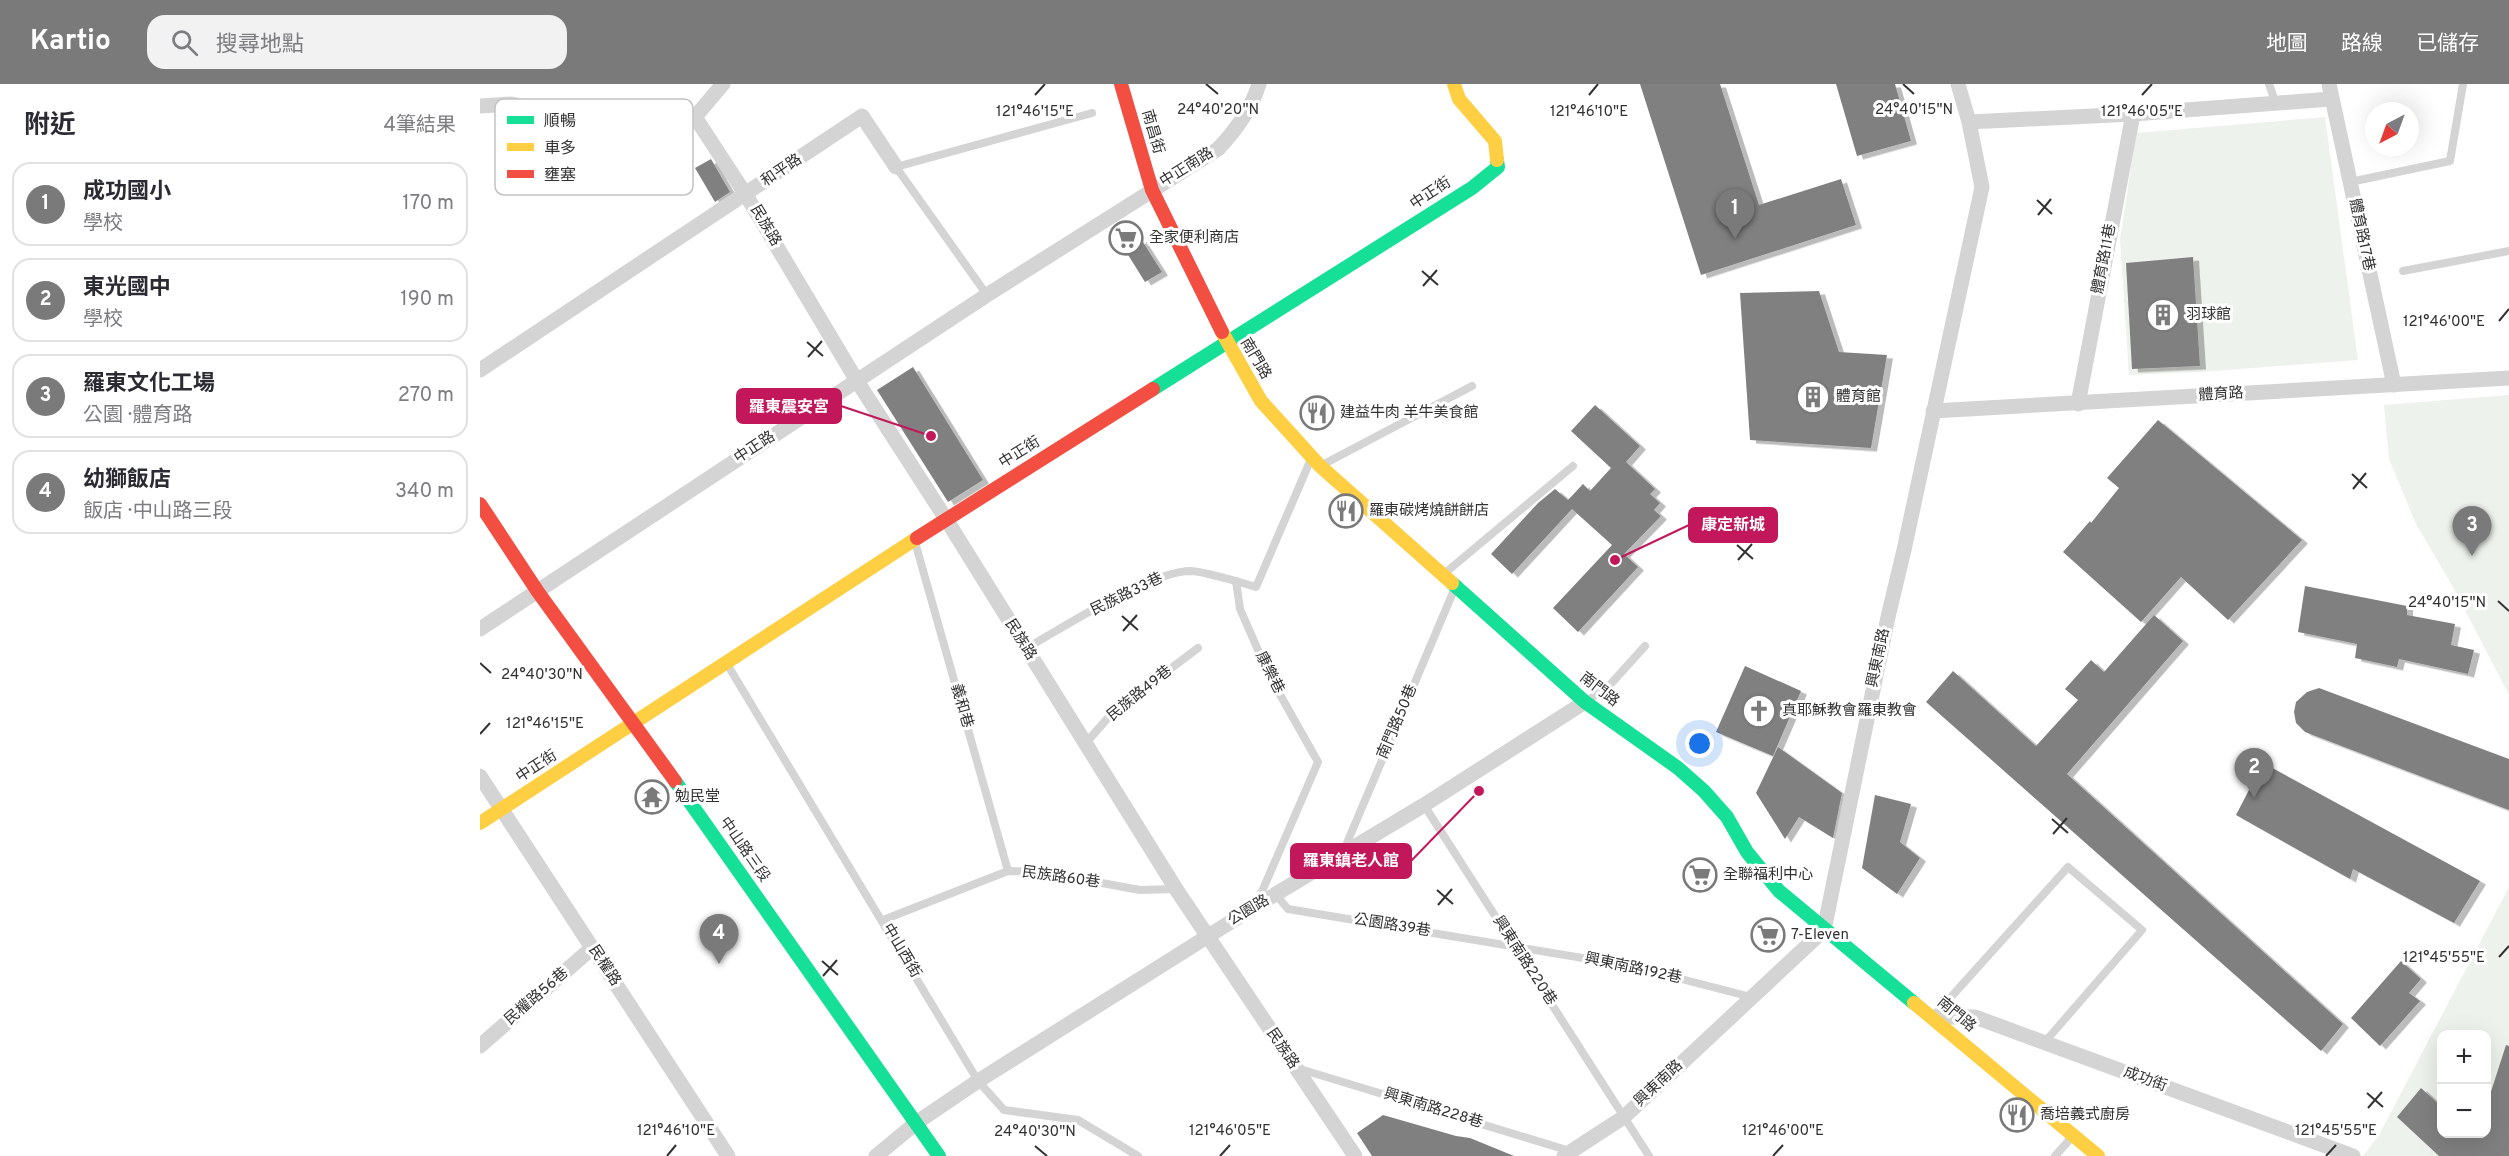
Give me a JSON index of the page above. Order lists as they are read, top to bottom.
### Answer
{
  "streets": {
    "street": [
      "南昌街",
      "中正南路",
      "和平路",
      "中正街",
      "民族路",
      "體育路17巷",
      "體育路11巷",
      "南門路",
      "體育路",
      "中正路",
      "興東南路",
      "中山路三段",
      "公園路",
      "民權路",
      "民權路56巷",
      "成功街"
    ],
    "lane": [
      "民族路33巷",
      "康樂巷",
      "民族路49巷",
      "義和巷",
      "南門路50巷",
      "民族路60巷",
      "公園路39巷",
      "中山西街",
      "興東南路220巷",
      "興東南路192巷",
      "興東南路228巷"
    ]
  },
  "crossings": [
    ["南昌街", "中正南路"],
    ["南昌街", "南門路"],
    ["南昌街", "中正路"],
    ["中正南路", "南門路"],
    ["中正南路", "中正路"],
    ["和平路", "民族路"],
    ["中正街", "民族路"],
    ["中正街", "南門路"],
    ["中正街", "義和巷"],
    ["中正街", "中山路三段"],
    ["中正街", "中山西街"],
    ["中正街", "民權路"],
    ["民族路", "中正路"],
    ["民族路", "民族路33巷"],
    ["民族路", "民族路49巷"],
    ["民族路", "民族路60巷"],
    ["民族路", "公園路"],
    ["民族路", "興東南路228巷"],
    ["體育路17巷", "體育路"],
    ["體育路11巷", "體育路"],
    ["南門路", "中正路"],
    ["南門路", "興東南路"],
    ["南門路", "南門路50巷"],
    ["南門路", "公園路"],
    ["南門路", "成功街"],
    ["體育路", "興東南路"],
    ["中正路", "中山路三段"],
    ["民族路33巷", "康樂巷"],
    ["興東南路", "興東南路220巷"],
    ["興東南路", "興東南路192巷"],
    ["興東南路", "興東南路228巷"],
    ["康樂巷", "公園路"],
    ["義和巷", "民族路60巷"],
    ["南門路50巷", "公園路"],
    ["中山路三段", "公園路"],
    ["民族路60巷", "中山西街"],
    ["公園路", "公園路39巷"],
    ["公園路", "中山西街"],
    ["公園路", "興東南路220巷"],
    ["公園路39巷", "興東南路220巷"],
    ["公園路39巷", "興東南路192巷"],
    ["興東南路220巷", "興東南路192巷"],
    ["民權路", "民權路56巷"]
  ],
  "places": {
    "supermarket": ["全家便利商店", "全聯福利中心", "7-Eleven"],
    "building": ["羽球館", "體育館"],
    "restaurant": ["建益牛肉 羊牛美食館", "羅東碳烤燒餅餅店", "喬培義式廚房"],
    "other": ["羅東震安宮", "康定新城", "羅東鎮老人館"],
    "church": ["真耶穌教會羅東教會"],
    "temple": ["勉民堂"]
  },
  "legend": ["順暢", "車多", "壅塞"],
  "north": "bottom left",
  "page": {
    "header": "Kartio",
    "search": "搜尋地點",
    "nav": ["地圖", "路線", "已儲存"],
    "heading": ["附近", "4筆結果"],
    "list": [
      {
        "mark": "1",
        "name": "成功國小",
        "note": "學校",
        "value": "170 m"
      },
      {
        "mark": "2",
        "name": "東光國中",
        "note": "學校",
        "value": "190 m"
      },
      {
        "mark": "3",
        "name": "羅東文化工場",
        "note": "公園 · 體育路",
        "value": "270 m"
      },
      {
        "mark": "4",
        "name": "幼獅飯店",
        "note": "飯店 · 中山路三段",
        "value": "340 m"
      }
    ],
    "pins": [
      "1",
      "3",
      "2",
      "4"
    ],
    "map_buttons": ["+", "−"]
  },
  "coordinates": [
    "24°40'20\"N",
    "24°40'15\"N",
    "121°46'15\"E",
    "121°46'10\"E",
    "121°46'05\"E",
    "121°46'00\"E",
    "24°40'30\"N",
    "121°45'55\"E"
  ]
}
